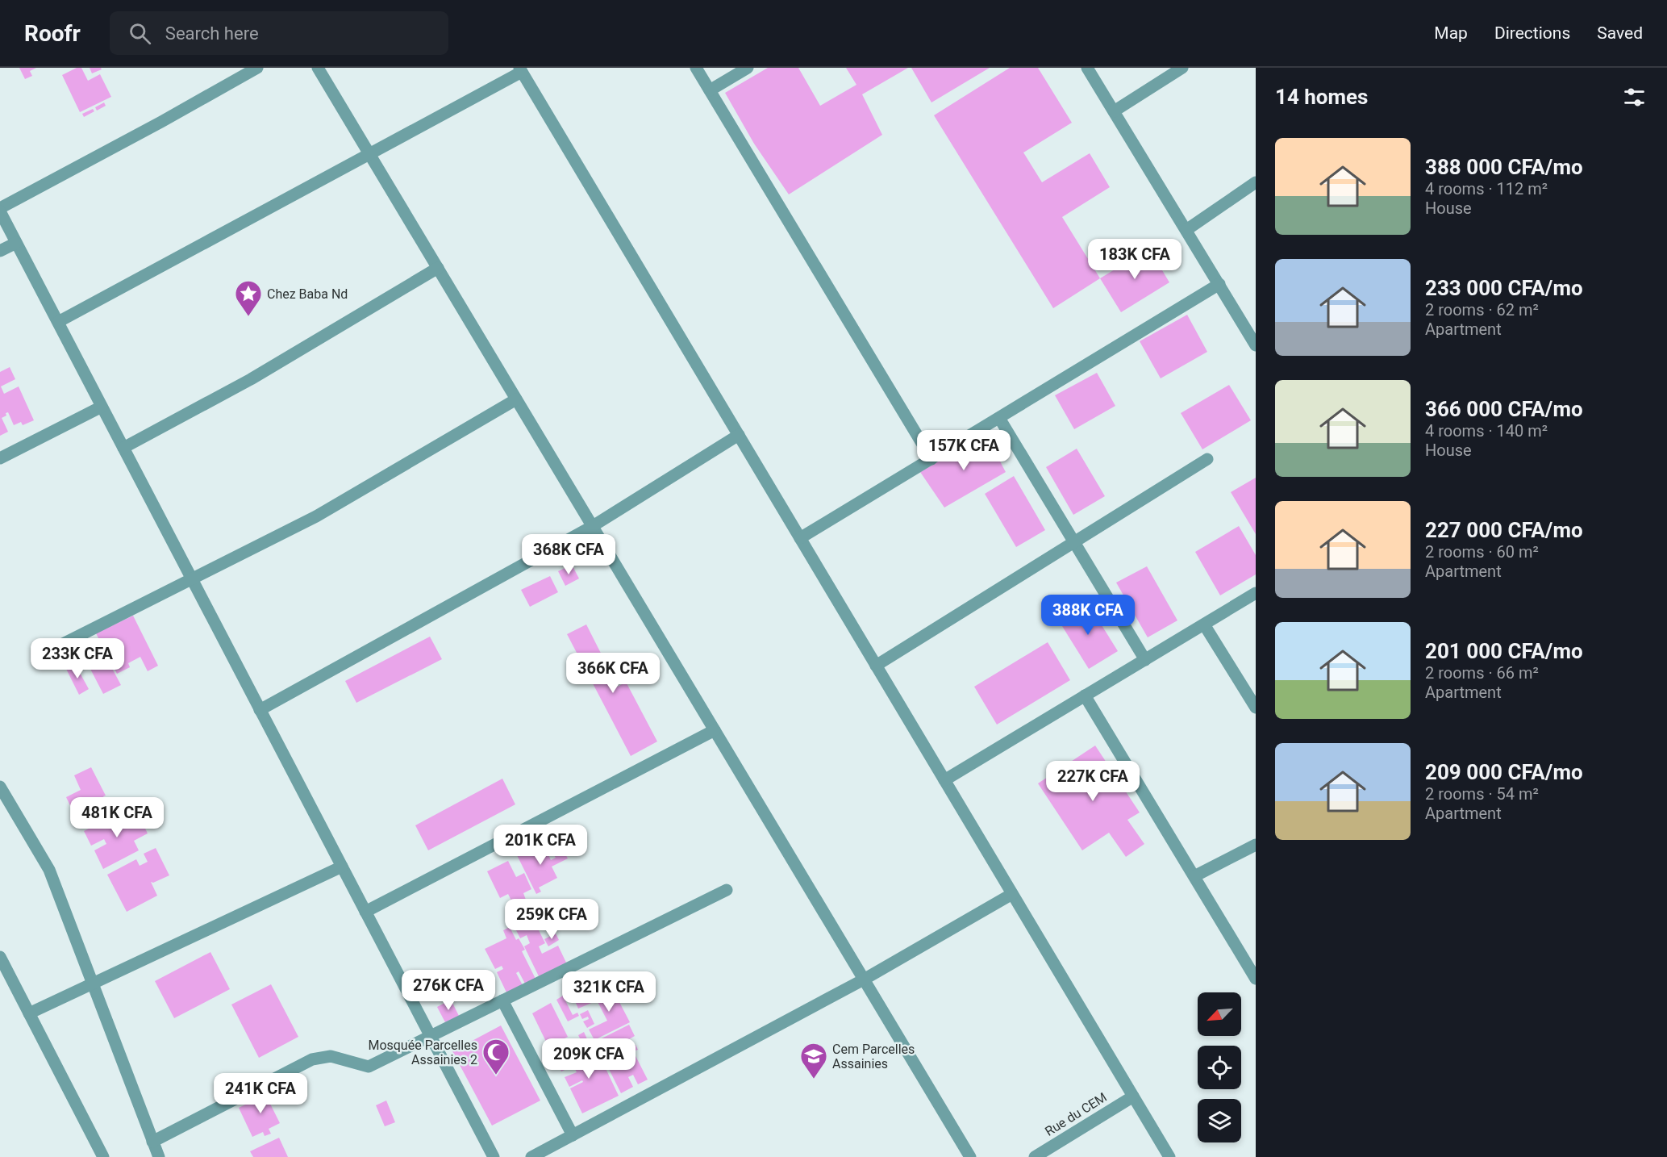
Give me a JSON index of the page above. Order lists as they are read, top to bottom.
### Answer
{
  "streets": {
    "street": ["Rue du CEM"]
  },
  "places": {
    "place": ["Chez Baba Nd"],
    "mosque": ["Mosquée Parcelles Assainies 2"],
    "school or university": ["Cem Parcelles Assainies"]
  },
  "north": "bottom left",
  "page": {
    "header": "Roofr",
    "search": "Search here",
    "nav": ["Map", "Directions", "Saved"],
    "heading": "14 homes",
    "list": [
      {
        "name": "388 000 CFA/mo",
        "note": "4 rooms · 112 m² · House"
      },
      {
        "name": "233 000 CFA/mo",
        "note": "2 rooms · 62 m² · Apartment"
      },
      {
        "name": "366 000 CFA/mo",
        "note": "4 rooms · 140 m² · House"
      },
      {
        "name": "227 000 CFA/mo",
        "note": "2 rooms · 60 m² · Apartment"
      },
      {
        "name": "201 000 CFA/mo",
        "note": "2 rooms · 66 m² · Apartment"
      },
      {
        "name": "209 000 CFA/mo",
        "note": "2 rooms · 54 m² · Apartment"
      }
    ],
    "price": [
      "183K CFA",
      "157K CFA",
      "368K CFA",
      "388K CFA",
      "233K CFA",
      "366K CFA",
      "227K CFA",
      "481K CFA",
      "201K CFA",
      "259K CFA",
      "276K CFA",
      "321K CFA",
      "209K CFA",
      "241K CFA"
    ]
  }
}
